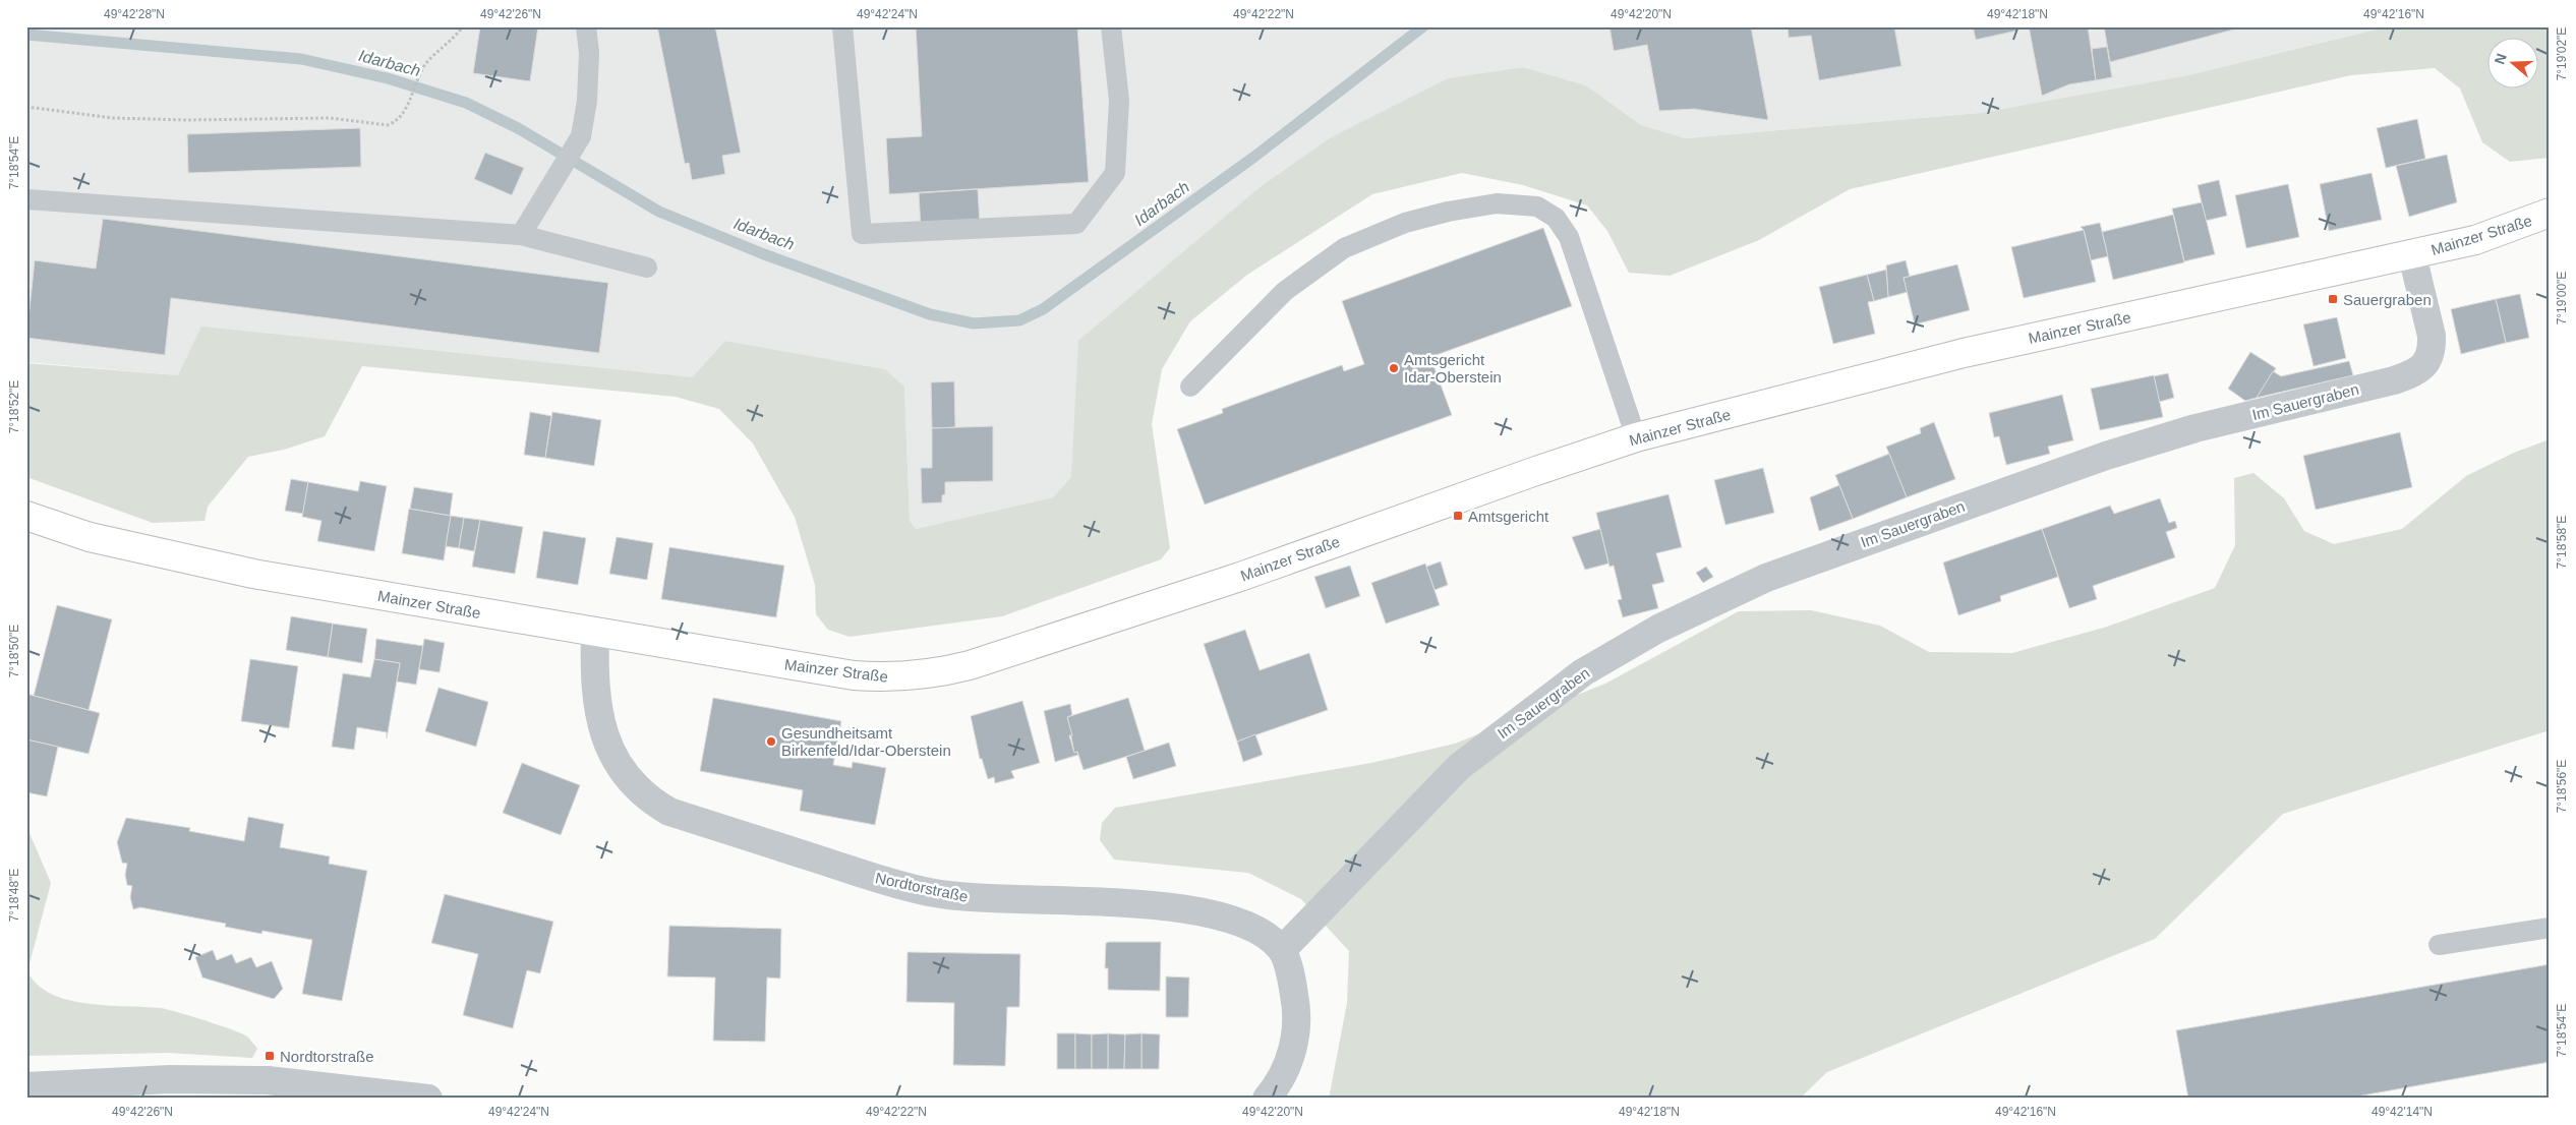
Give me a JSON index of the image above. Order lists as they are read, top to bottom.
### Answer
{
  "streets": {
    "main road": ["Mainzer Straße"],
    "street": ["Im Sauergraben", "Nordtorstraße"]
  },
  "crossings": [
    ["Mainzer Straße", "Im Sauergraben"],
    ["Mainzer Straße", "Nordtorstraße"],
    ["Im Sauergraben", "Nordtorstraße"]
  ],
  "water": ["Idarbach"],
  "places": {
    "transit": ["Sauergraben", "Amtsgericht", "Nordtorstraße"],
    "other": ["Amtsgericht Idar-Oberstein", "Gesundheitsamt Birkenfeld/Idar-Oberstein"]
  },
  "north": "left",
  "coordinates": [
    "49°42'28\"N",
    "49°42'26\"N",
    "49°42'24\"N",
    "49°42'22\"N",
    "49°42'20\"N",
    "49°42'18\"N",
    "49°42'16\"N",
    "7°19'02\"E",
    "7°18'54\"E",
    "7°19'00\"E",
    "7°18'52\"E",
    "7°18'58\"E",
    "7°18'50\"E",
    "7°18'56\"E",
    "7°18'48\"E",
    "49°42'14\"N"
  ]
}
